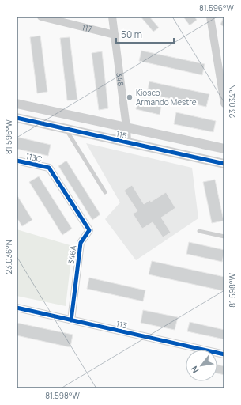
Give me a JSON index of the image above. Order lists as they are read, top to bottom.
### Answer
{
  "streets": {
    "street": [
      "117",
      "348",
      "115",
      "113C",
      "346A",
      "113"
    ]
  },
  "crossings": [
    ["117", "348"],
    ["348", "115"],
    ["113C", "346A"],
    ["346A", "113"]
  ],
  "places": ["Kiosco Armando Mestre"],
  "scale_bar": "50 m",
  "north": "bottom left",
  "coordinates": [
    "81.596°W",
    "23.034°N",
    "23.036°N",
    "81.598°W"
  ]
}
